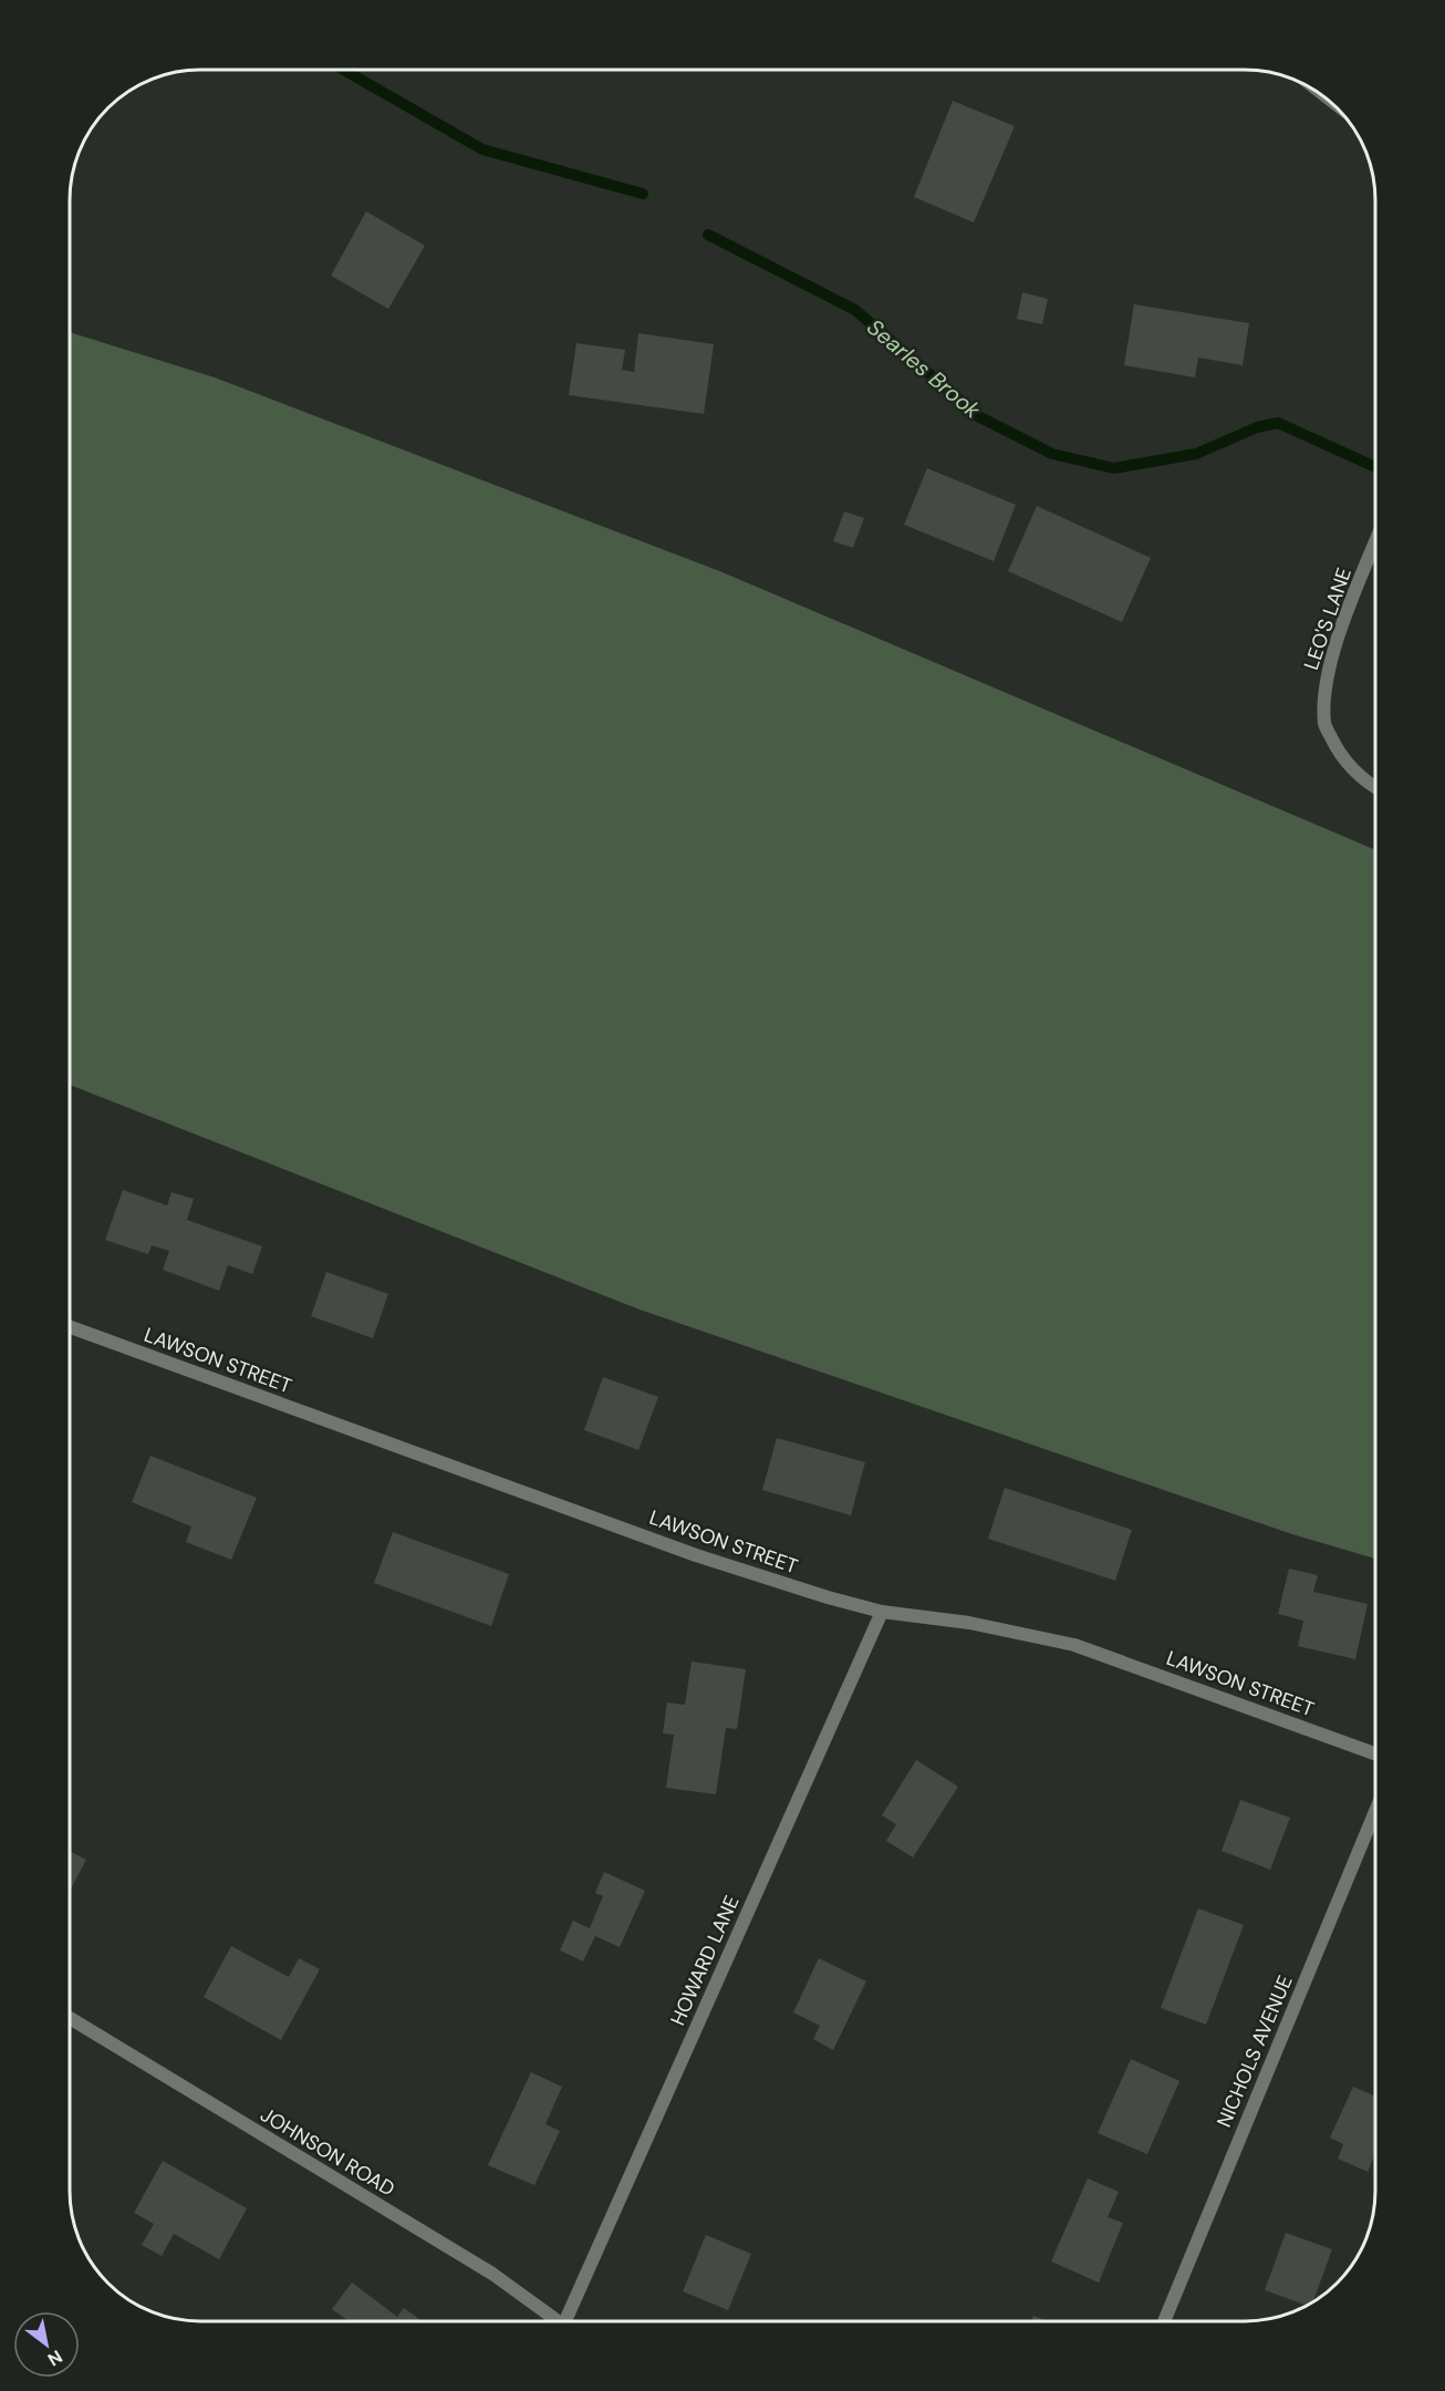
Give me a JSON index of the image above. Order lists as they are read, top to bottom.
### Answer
{
  "streets": {
    "street": [
      "LEO'S LANE",
      "LAWSON STREET",
      "HOWARD LANE",
      "NICHOLS AVENUE",
      "JOHNSON ROAD"
    ]
  },
  "crossings": [
    ["LAWSON STREET", "HOWARD LANE"]
  ],
  "water": ["Searles Brook"],
  "north": "bottom right"
}
